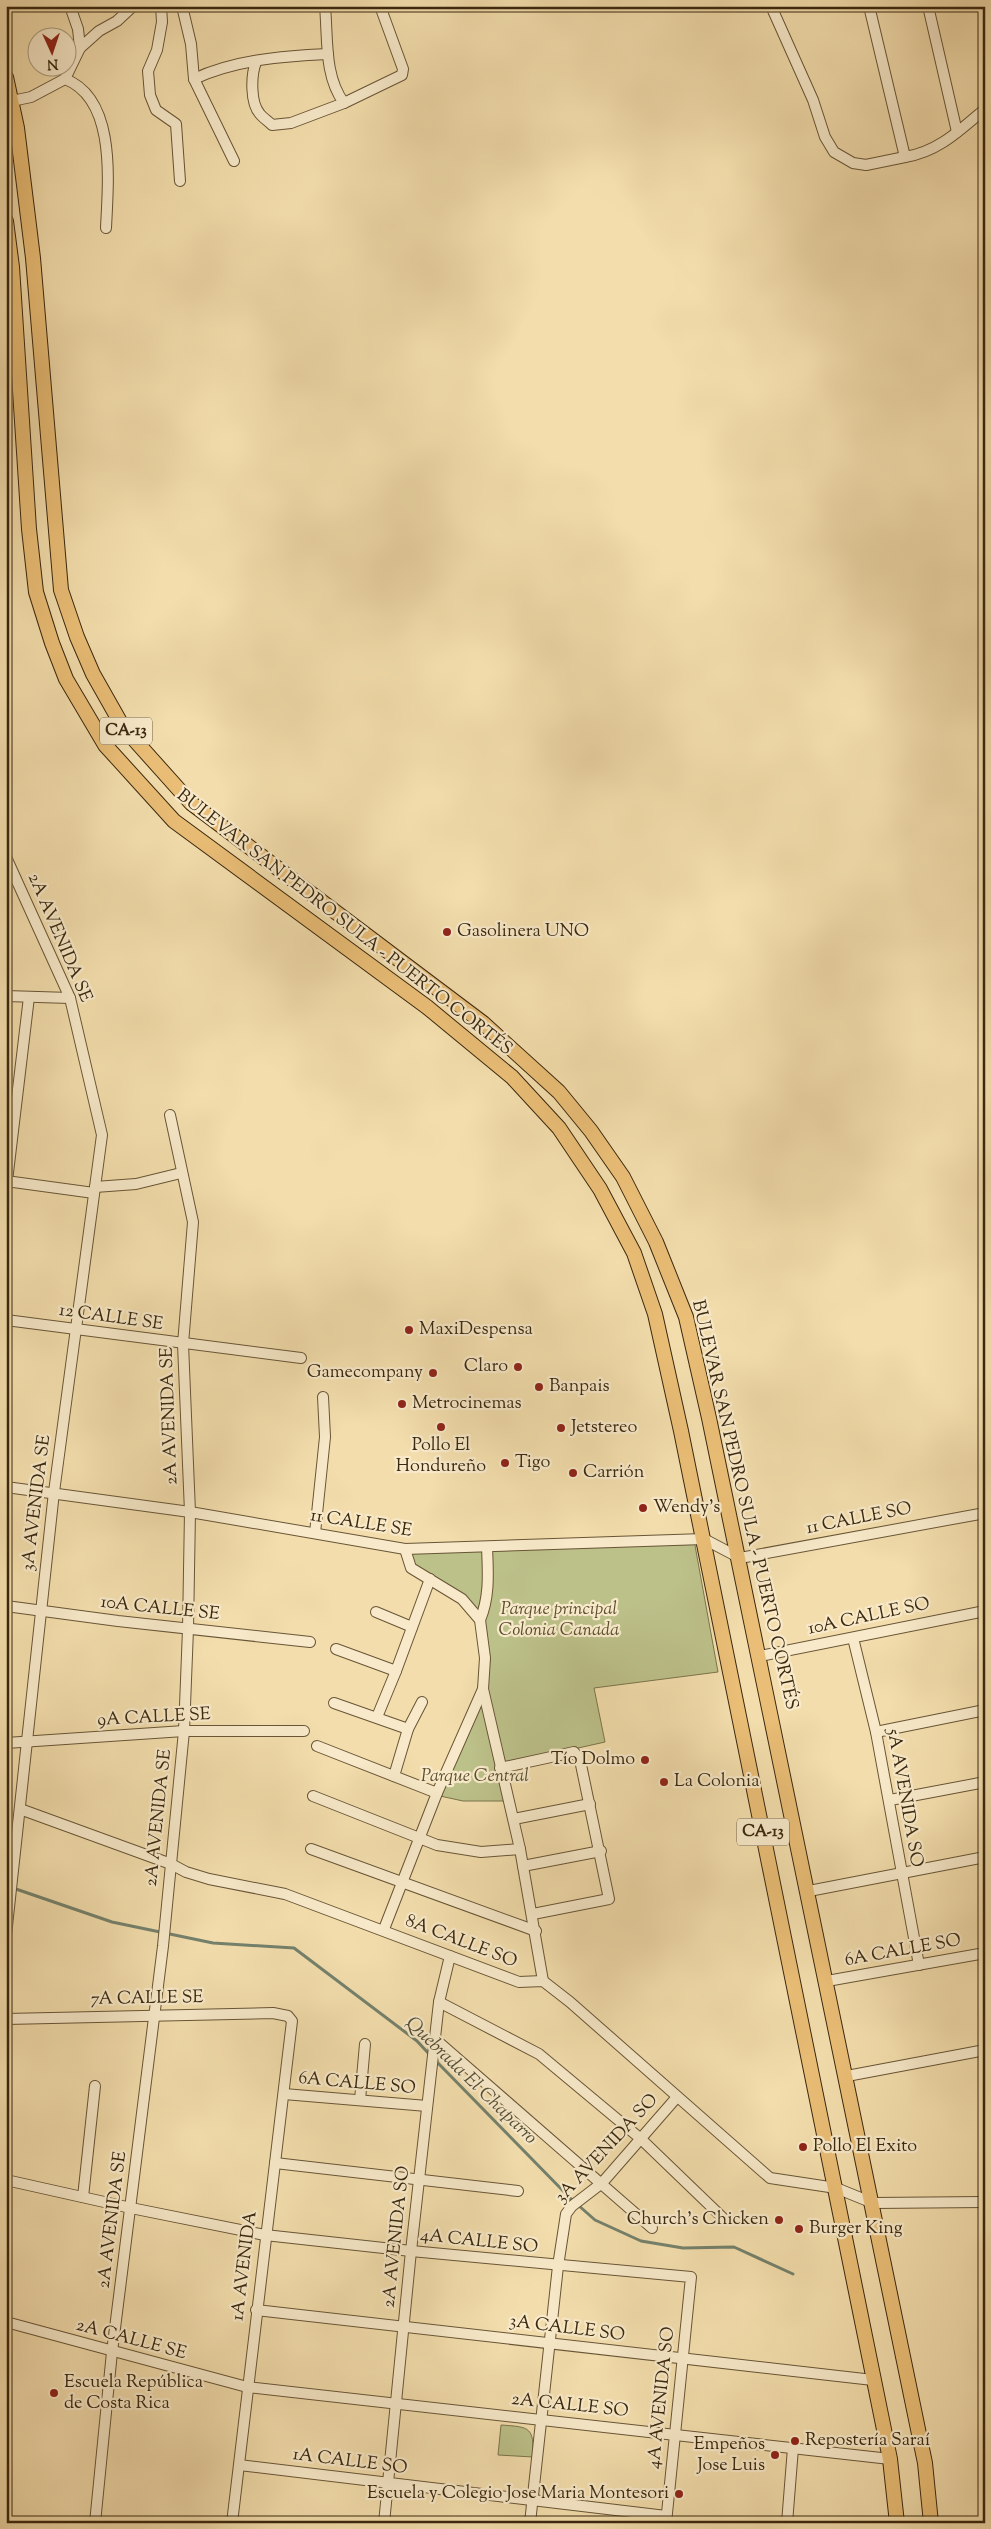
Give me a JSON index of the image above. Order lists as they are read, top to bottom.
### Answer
{
  "streets": {
    "highway": ["CA-13", "BULEVAR SAN PEDRO SULA - PUERTO CORTÉS"],
    "street": [
      "2A AVENIDA SE",
      "12 CALLE SE",
      "3A AVENIDA SE",
      "11 CALLE SO",
      "11 CALLE SE",
      "10A CALLE SE",
      "10A CALLE SO",
      "9A CALLE SE",
      "5A AVENIDA SO",
      "8A CALLE SO",
      "6A CALLE SO",
      "7A CALLE SE",
      "3A AVENIDA SO",
      "2A AVENIDA SO",
      "4A CALLE SO",
      "1A AVENIDA",
      "3A CALLE SO",
      "2A CALLE SE",
      "4A AVENIDA SO",
      "2A CALLE SO",
      "1A CALLE SO"
    ]
  },
  "crossings": [
    ["BULEVAR SAN PEDRO SULA - PUERTO CORTÉS", "11 CALLE SO"],
    ["BULEVAR SAN PEDRO SULA - PUERTO CORTÉS", "11 CALLE SE"],
    ["BULEVAR SAN PEDRO SULA - PUERTO CORTÉS", "10A CALLE SO"],
    ["BULEVAR SAN PEDRO SULA - PUERTO CORTÉS", "6A CALLE SO"],
    ["BULEVAR SAN PEDRO SULA - PUERTO CORTÉS", "3A CALLE SO"],
    ["BULEVAR SAN PEDRO SULA - PUERTO CORTÉS", "2A CALLE SO"],
    ["2A AVENIDA SE", "12 CALLE SE"],
    ["2A AVENIDA SE", "3A AVENIDA SE"],
    ["2A AVENIDA SE", "11 CALLE SE"],
    ["2A AVENIDA SE", "10A CALLE SE"],
    ["2A AVENIDA SE", "9A CALLE SE"],
    ["2A AVENIDA SE", "8A CALLE SO"],
    ["2A AVENIDA SE", "7A CALLE SE"],
    ["2A AVENIDA SE", "4A CALLE SO"],
    ["2A AVENIDA SE", "2A CALLE SE"],
    ["12 CALLE SE", "3A AVENIDA SE"],
    ["3A AVENIDA SE", "11 CALLE SE"],
    ["3A AVENIDA SE", "10A CALLE SE"],
    ["3A AVENIDA SE", "9A CALLE SE"],
    ["3A AVENIDA SE", "8A CALLE SO"],
    ["11 CALLE SO", "11 CALLE SE"],
    ["10A CALLE SO", "5A AVENIDA SO"],
    ["5A AVENIDA SO", "6A CALLE SO"],
    ["8A CALLE SO", "2A AVENIDA SO"],
    ["6A CALLE SO", "2A AVENIDA SO"],
    ["6A CALLE SO", "1A AVENIDA"],
    ["7A CALLE SE", "1A AVENIDA"],
    ["3A AVENIDA SO", "4A CALLE SO"],
    ["3A AVENIDA SO", "3A CALLE SO"],
    ["3A AVENIDA SO", "2A CALLE SO"],
    ["3A AVENIDA SO", "1A CALLE SO"],
    ["2A AVENIDA SO", "4A CALLE SO"],
    ["2A AVENIDA SO", "3A CALLE SO"],
    ["2A AVENIDA SO", "2A CALLE SO"],
    ["2A AVENIDA SO", "1A CALLE SO"],
    ["4A CALLE SO", "1A AVENIDA"],
    ["4A CALLE SO", "4A AVENIDA SO"],
    ["1A AVENIDA", "3A CALLE SO"],
    ["1A AVENIDA", "2A CALLE SE"],
    ["1A AVENIDA", "2A CALLE SO"],
    ["1A AVENIDA", "1A CALLE SO"],
    ["3A CALLE SO", "4A AVENIDA SO"],
    ["2A CALLE SE", "2A CALLE SO"],
    ["4A AVENIDA SO", "2A CALLE SO"],
    ["4A AVENIDA SO", "1A CALLE SO"]
  ],
  "water": ["Quebrada El Chaparro"],
  "parks": ["Parque principal Colonia Canada", "Parque Central"],
  "places": [
    "Gasolinera UNO",
    "MaxiDespensa",
    "Claro",
    "Gamecompany",
    "Banpais",
    "Metrocinemas",
    "Pollo El Hondureño",
    "Jetstereo",
    "Tigo",
    "Carrión",
    "Wendy's",
    "Tío Dolmo",
    "La Colonia",
    "Pollo El Exito",
    "Church's Chicken",
    "Burger King",
    "Escuela República de Costa Rica",
    "Repostería Saraí",
    "Empeños Jose Luis",
    "Escuela y Colegio Jose Maria Montesori"
  ],
  "north": "bottom"
}
